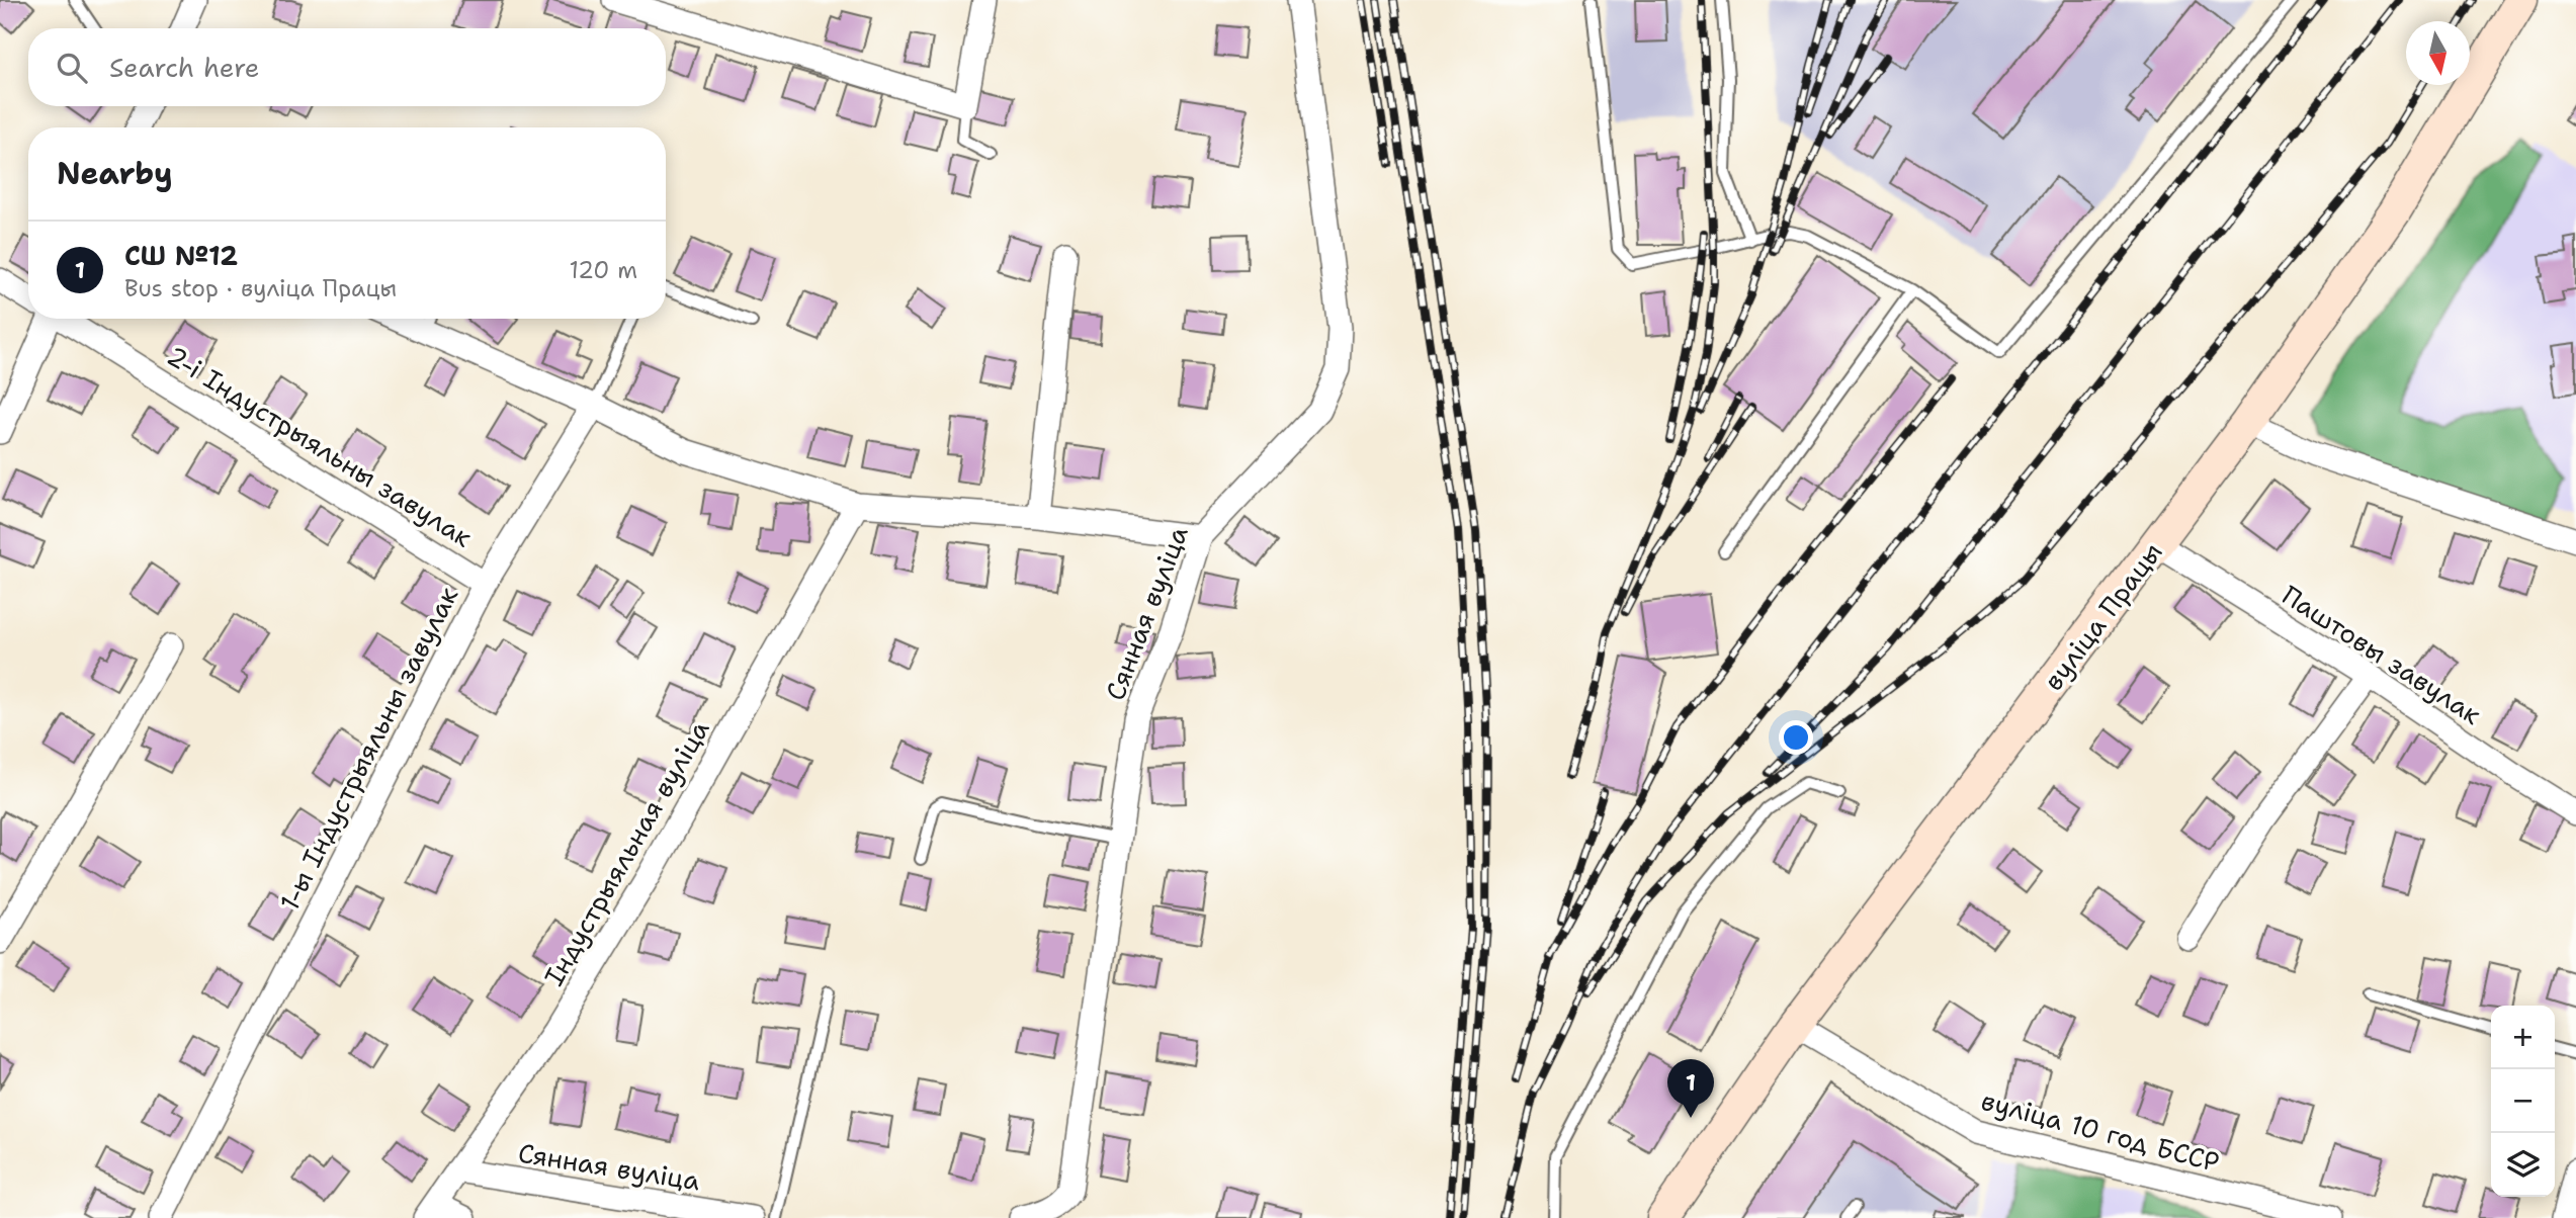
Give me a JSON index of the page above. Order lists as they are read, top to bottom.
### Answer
{
  "streets": {
    "main road": ["вуліца Працы"],
    "street": [
      "2-і Індустрыяльны завулак",
      "Сянная вуліца",
      "Паштовы завулак",
      "1-ы Індустрыяльны завулак",
      "Індустрыяльная вуліца",
      "вуліца 10 год БССР"
    ]
  },
  "crossings": [
    ["2-і Індустрыяльны завулак", "1-ы Індустрыяльны завулак"],
    ["Сянная вуліца", "Індустрыяльная вуліца"],
    ["вуліца Працы", "Паштовы завулак"],
    ["вуліца Працы", "вуліца 10 год БССР"]
  ],
  "north": "bottom",
  "page": {
    "search": "Search here",
    "heading": "Nearby",
    "list": [
      {
        "mark": "1",
        "name": "СШ №12",
        "note": "Bus stop · вуліца Працы",
        "value": "120 m"
      }
    ],
    "map_buttons": ["+", "−"],
    "pins": "1"
  }
}
